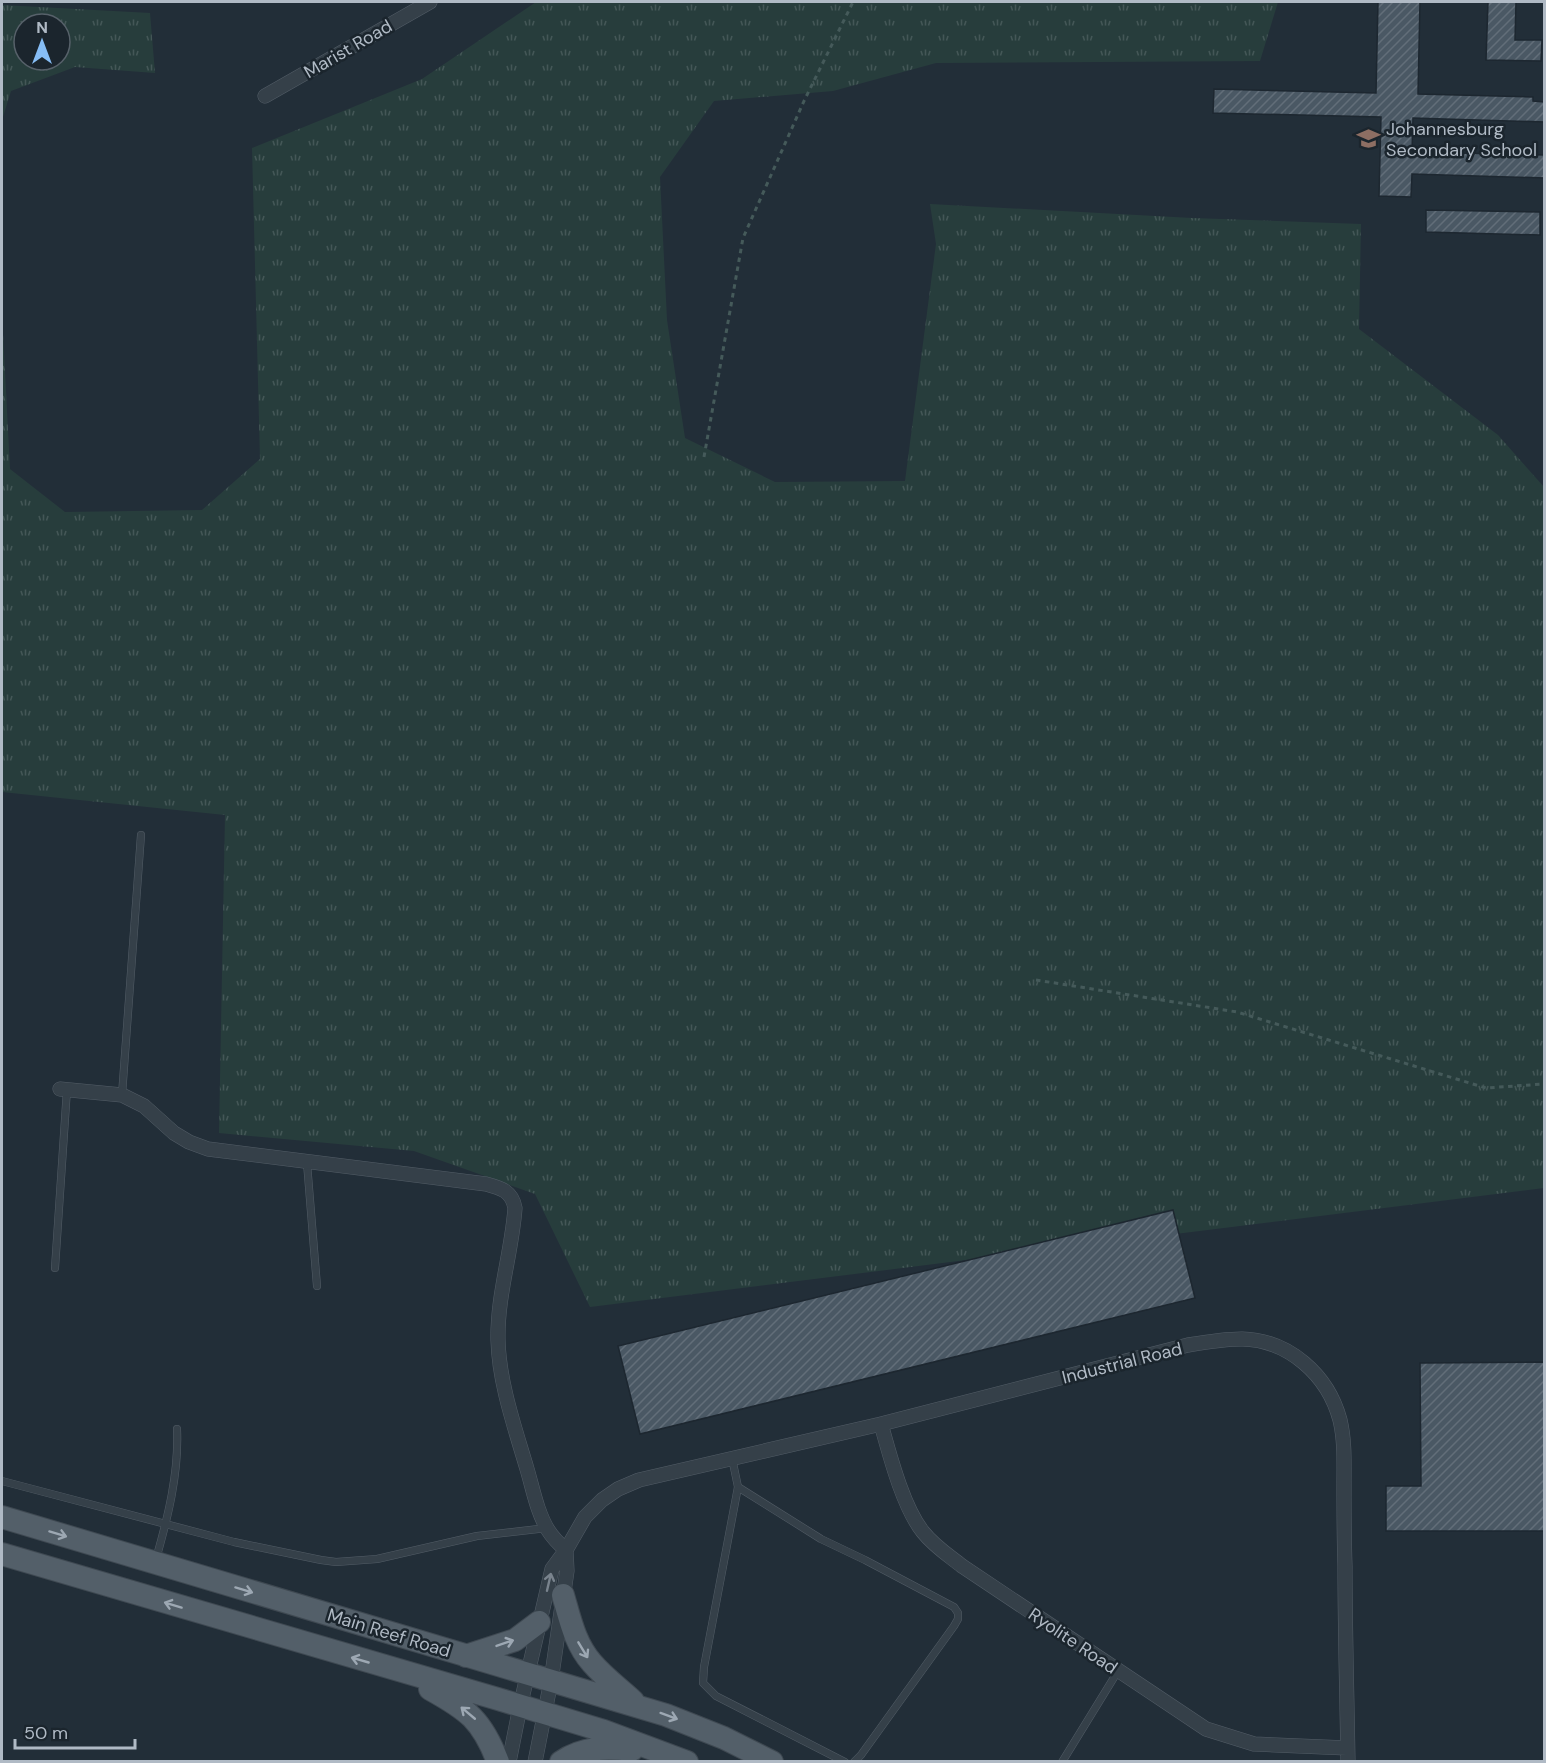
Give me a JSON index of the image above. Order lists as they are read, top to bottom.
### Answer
{
  "streets": {
    "main road": ["Main Reef Road"],
    "street": ["Marist Road", "Industrial Road", "Ryolite Road"]
  },
  "crossings": [
    ["Industrial Road", "Main Reef Road"],
    ["Industrial Road", "Ryolite Road"]
  ],
  "places": {
    "school or university": ["Johannesburg Secondary School"]
  },
  "scale_bar": "50 m",
  "north": "top"
}
